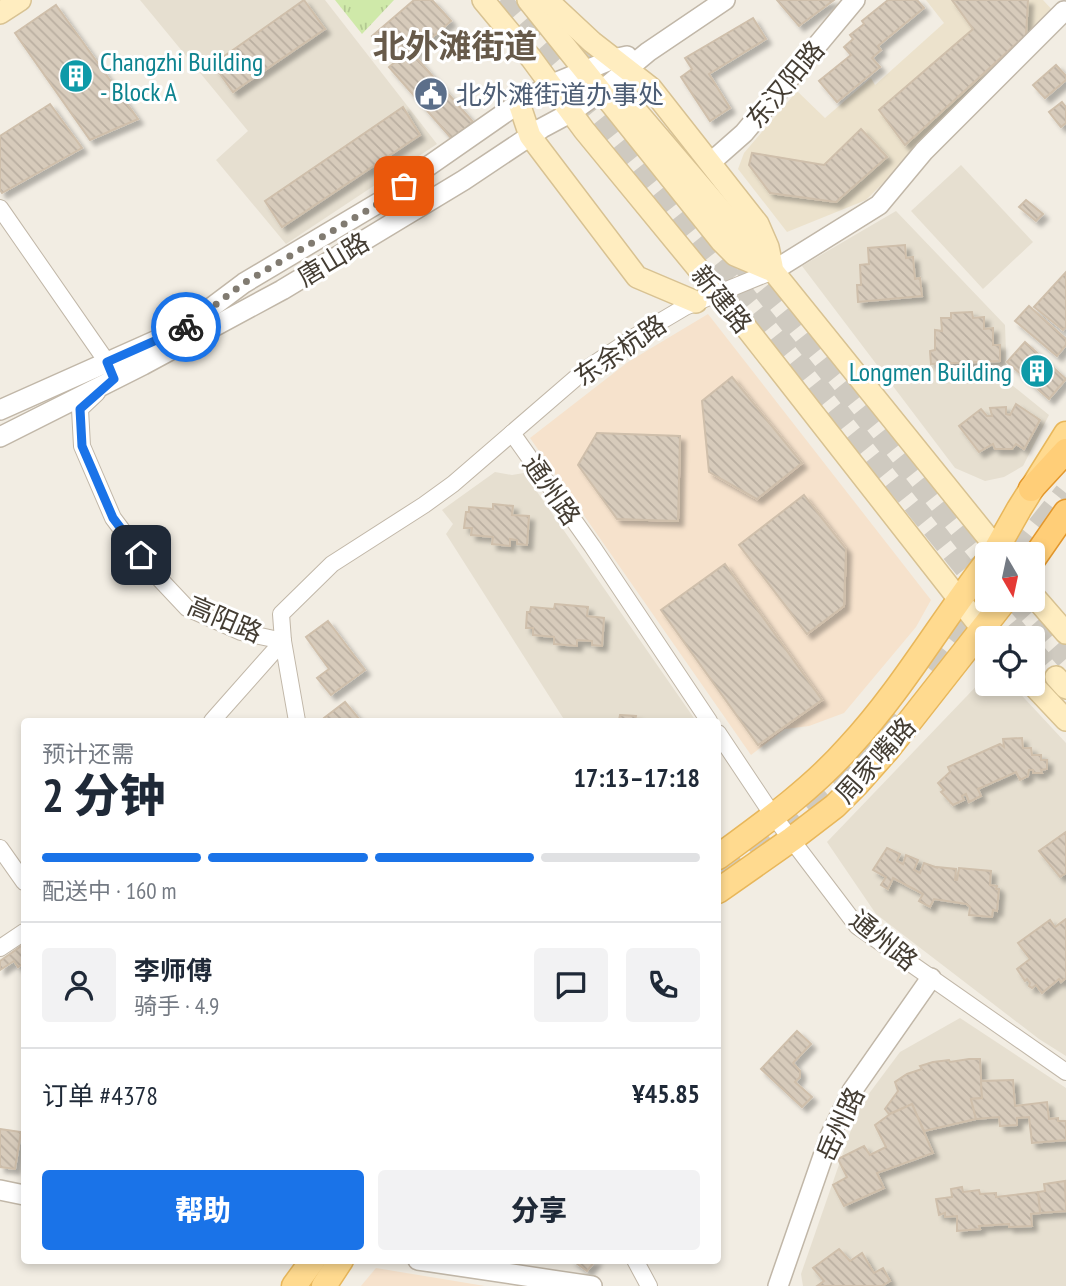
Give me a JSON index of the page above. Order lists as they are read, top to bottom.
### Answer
{
  "streets": {
    "main road": ["新建路", "周家嘴路"],
    "street": [
      "东汉阳路",
      "唐山路",
      "东余杭路",
      "通州路",
      "高阳路",
      "岳州路"
    ]
  },
  "crossings": [
    ["东汉阳路", "新建路"],
    ["唐山路", "新建路"],
    ["唐山路", "高阳路"],
    ["新建路", "东余杭路"],
    ["新建路", "周家嘴路"],
    ["东余杭路", "通州路"],
    ["东余杭路", "高阳路"],
    ["通州路", "周家嘴路"],
    ["通州路", "岳州路"]
  ],
  "districts": ["北外滩街道"],
  "places": {
    "building": ["Changzhi Building - Block A", "Longmen Building"],
    "public building": ["北外滩街道办事处"]
  },
  "north": "bottom",
  "page": {
    "heading": ["2 分钟", "预计还需", "17:13–17:18"],
    "panel": [
      "李师傅",
      "骑手 · 4.9",
      "订单 #4378",
      "¥45.85"
    ],
    "bar": "配送中 · 160 m",
    "buttons": ["帮助", "分享"]
  }
}
